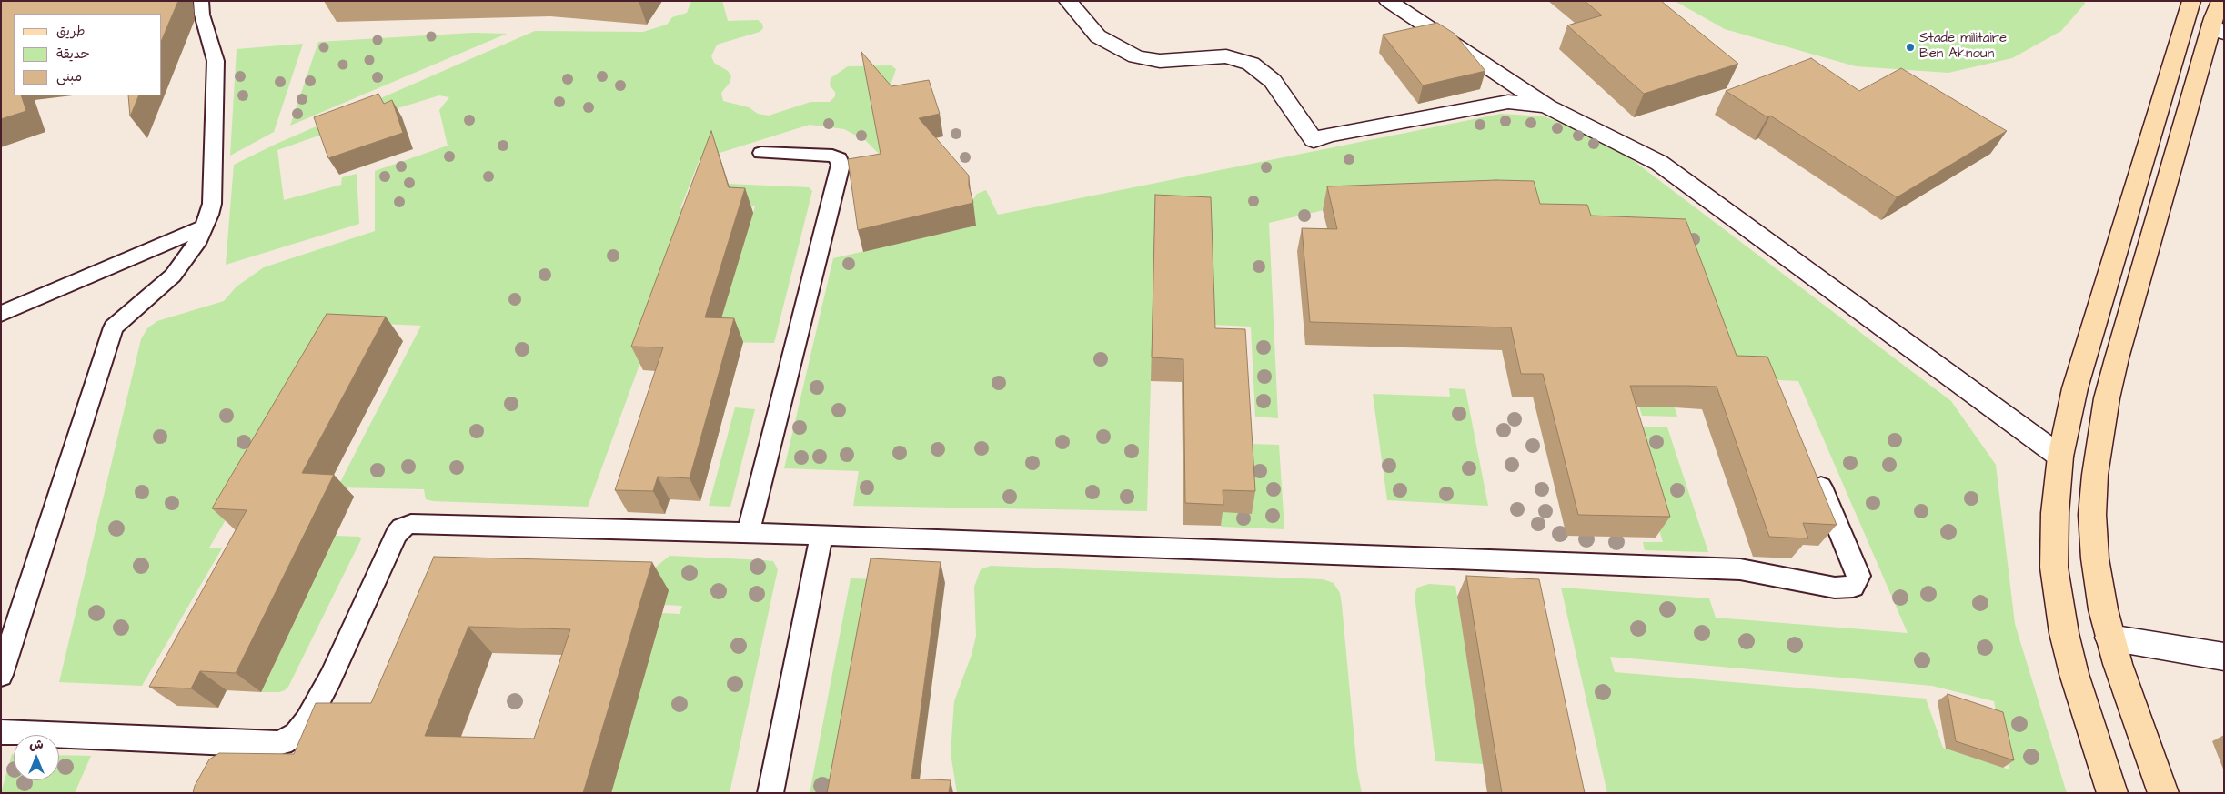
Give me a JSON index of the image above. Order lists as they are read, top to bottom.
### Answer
{
  "places": ["Stade militaire Ben Aknoun"],
  "legend": ["طريق", "حديقة", "مبنى"],
  "north": "top"
}
